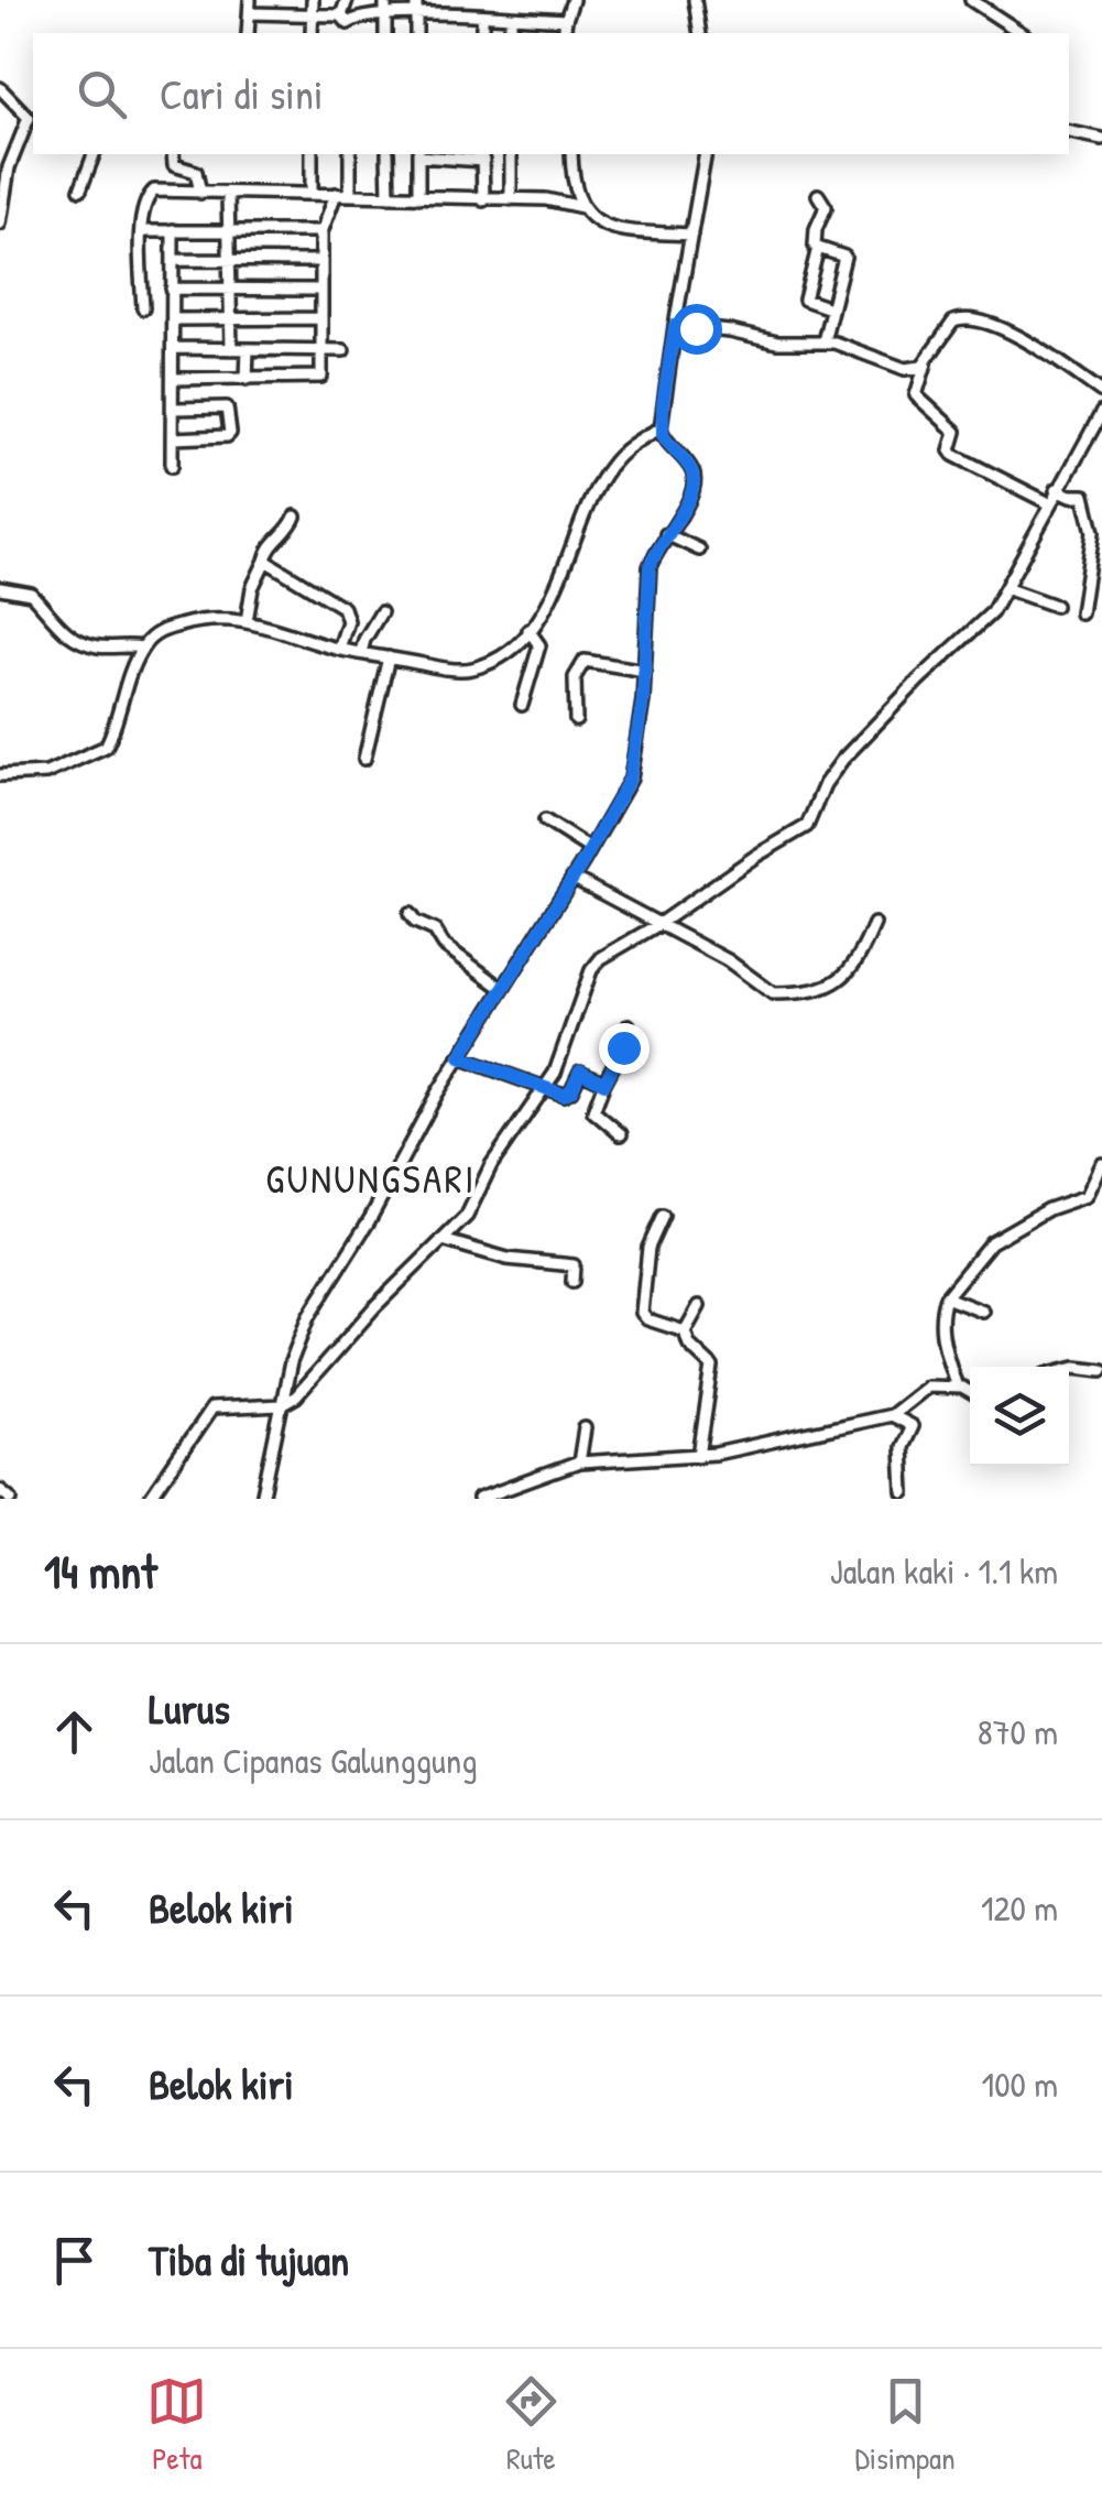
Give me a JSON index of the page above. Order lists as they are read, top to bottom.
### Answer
{
  "districts": ["GUNUNGSARI"],
  "page": {
    "search": "Cari di sini",
    "heading": ["14 mnt", "Jalan kaki · 1.1 km"],
    "list": [
      ["Lurus", "Jalan Cipanas Galunggung", "870 m"],
      ["Belok kiri", "120 m"],
      ["Belok kiri", "100 m"],
      "Tiba di tujuan"
    ],
    "nav": ["Peta", "Rute", "Disimpan"]
  }
}
